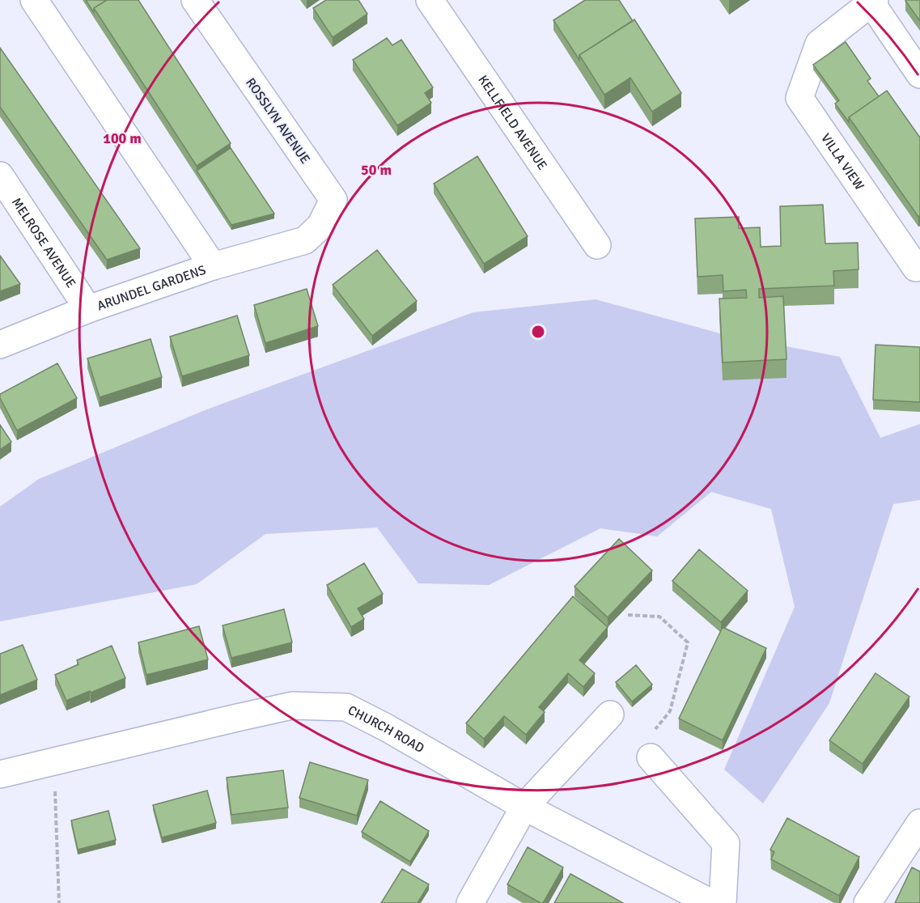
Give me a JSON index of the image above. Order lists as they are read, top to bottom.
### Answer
{
  "streets": {
    "street": [
      "ROSSLYN AVENUE",
      "KELLFIELD AVENUE",
      "VILLA VIEW",
      "MELROSE AVENUE",
      "ARUNDEL GARDENS",
      "CHURCH ROAD"
    ]
  },
  "crossings": [
    ["ROSSLYN AVENUE", "ARUNDEL GARDENS"],
    ["MELROSE AVENUE", "ARUNDEL GARDENS"]
  ],
  "rings": ["100 m", "50 m"]
}
